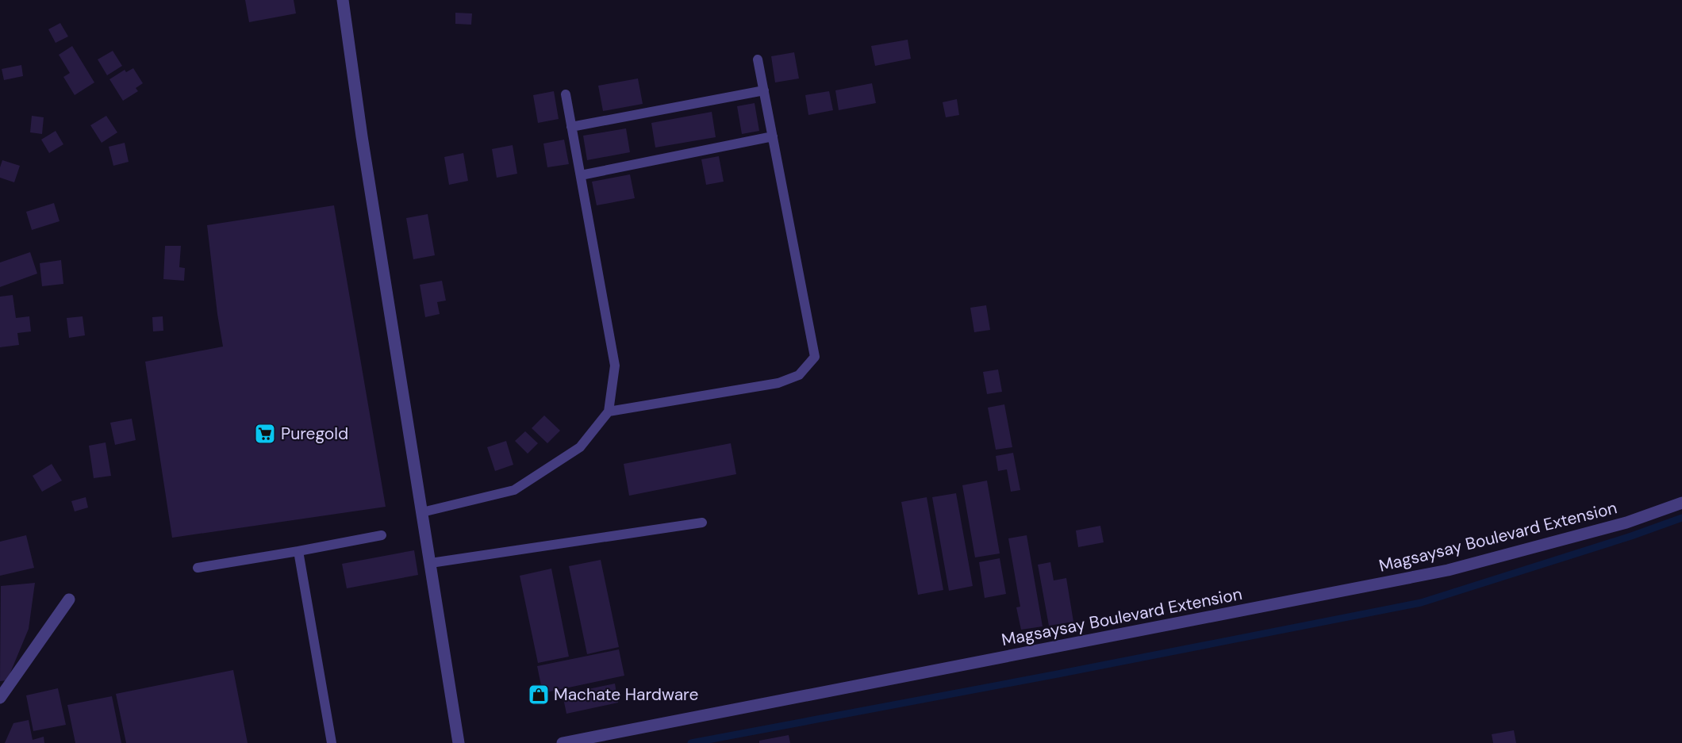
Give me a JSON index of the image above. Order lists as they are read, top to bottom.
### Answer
{
  "streets": {
    "street": ["Magsaysay Boulevard Extension"]
  },
  "places": {
    "supermarket": ["Puregold"],
    "shop": ["Machate Hardware"]
  }
}
